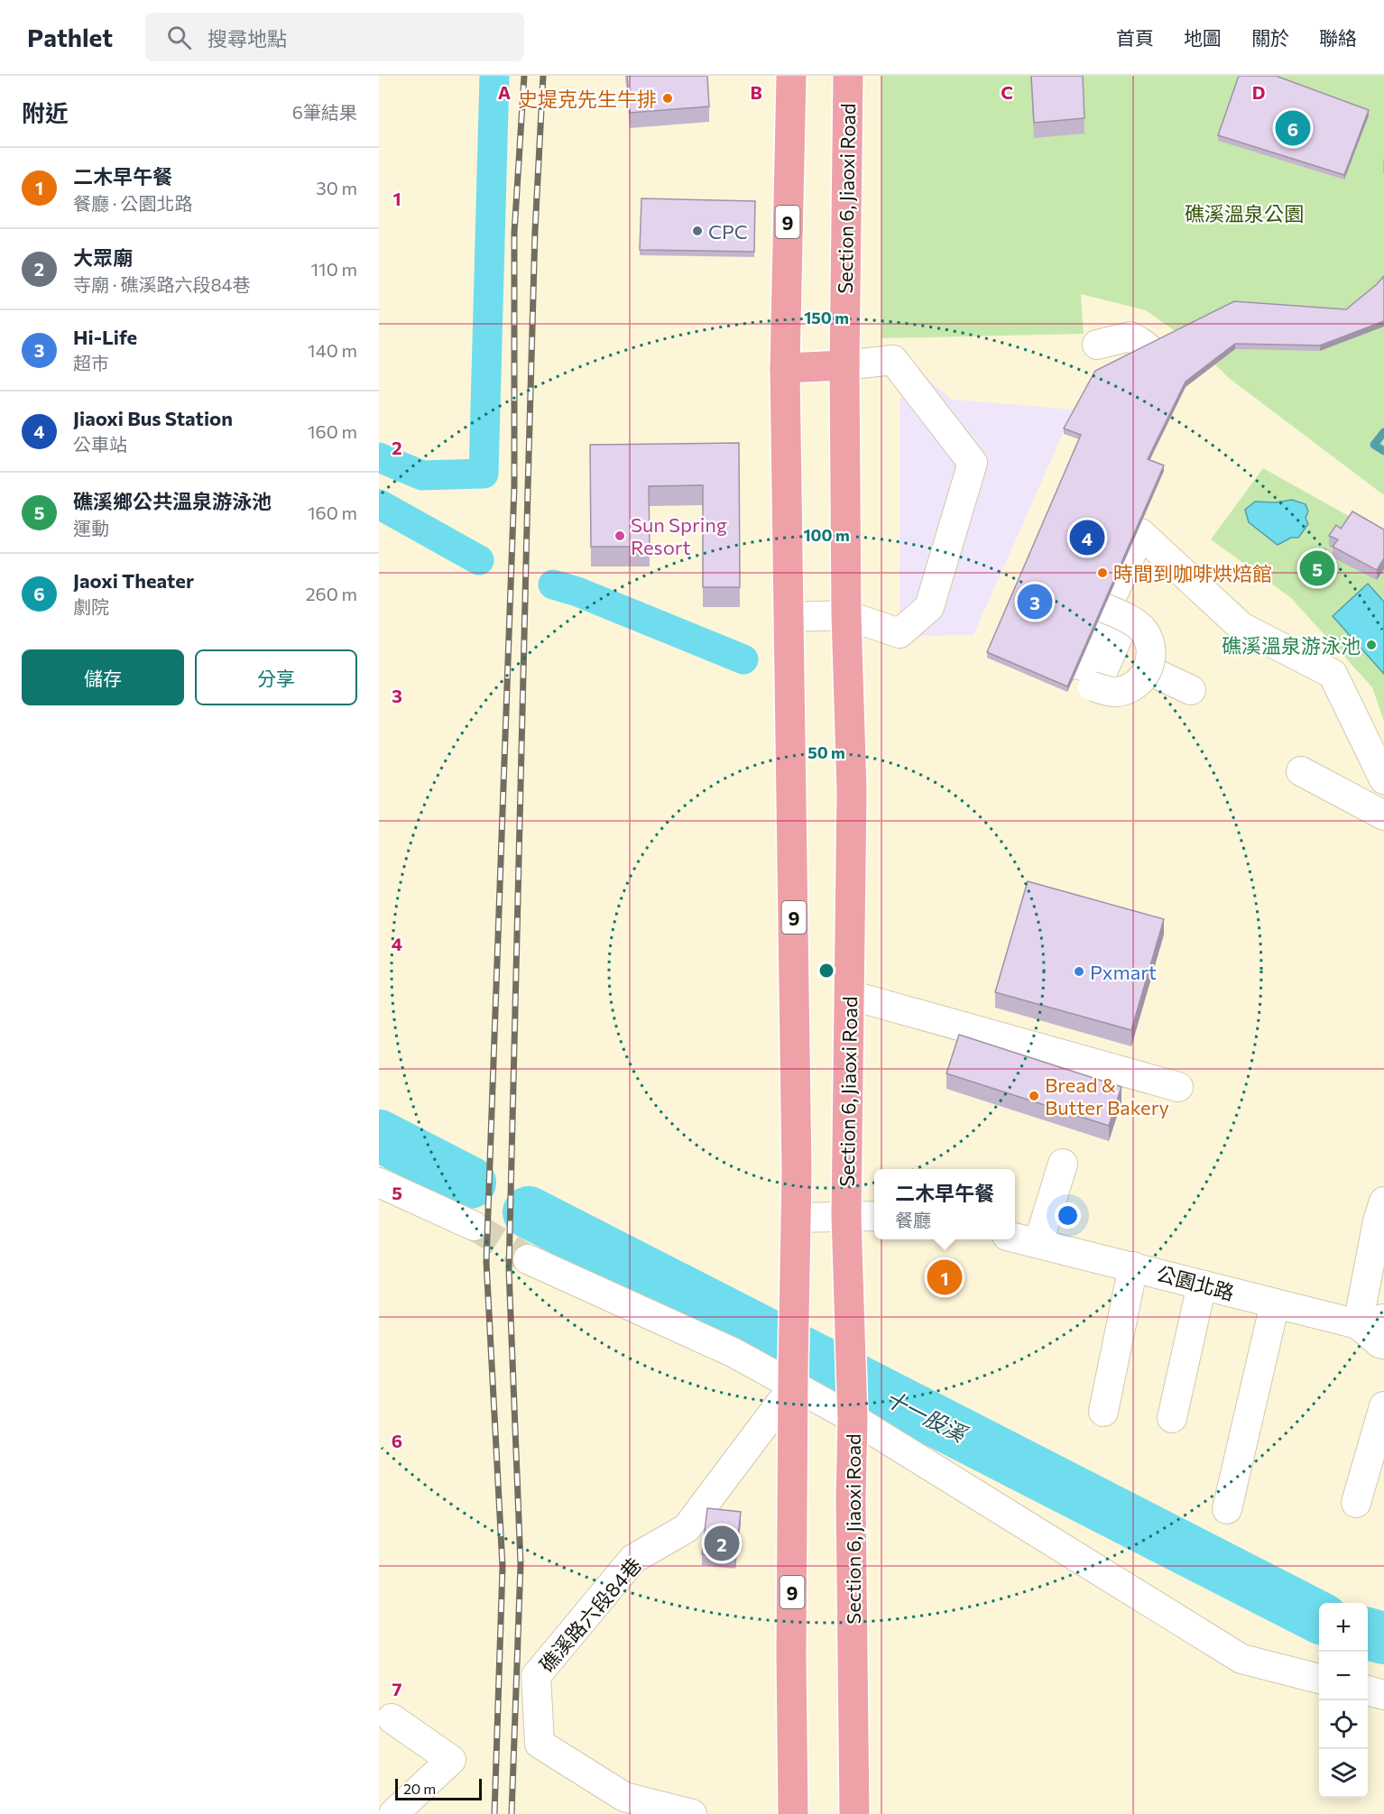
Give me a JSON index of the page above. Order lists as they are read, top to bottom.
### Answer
{
  "streets": {
    "main road": ["Section 6, Jiaoxi Road", "9"],
    "street": ["公園北路", "礁溪路六段84巷"]
  },
  "crossings": [
    ["9", "礁溪路六段84巷"]
  ],
  "water": ["十一股溪"],
  "parks": ["礁溪溫泉公園"],
  "places": [
    "史堤克先生牛排",
    "CPC",
    "Sun Spring Resort",
    "時間到咖啡烘焙館",
    "礁溪溫泉游泳池",
    "Pxmart",
    "Bread & Butter Bakery"
  ],
  "scale_bar": "20 m",
  "page": {
    "header": "Pathlet",
    "search": "搜尋地點",
    "nav": [
      "首頁",
      "地圖",
      "關於",
      "聯絡"
    ],
    "heading": ["附近", "6筆結果"],
    "pins": [
      "6",
      "4",
      "5",
      "3",
      "1",
      "2"
    ],
    "list": [
      {
        "mark": "1",
        "name": "二木早午餐",
        "note": "餐廳 · 公園北路",
        "value": "30 m"
      },
      {
        "mark": "2",
        "name": "大眾廟",
        "note": "寺廟 · 礁溪路六段84巷",
        "value": "110 m"
      },
      {
        "mark": "3",
        "name": "Hi-Life",
        "note": "超市",
        "value": "140 m"
      },
      {
        "mark": "4",
        "name": "Jiaoxi Bus Station",
        "note": "公車站",
        "value": "160 m"
      },
      {
        "mark": "5",
        "name": "礁溪鄉公共溫泉游泳池",
        "note": "運動",
        "value": "160 m"
      },
      {
        "mark": "6",
        "name": "Jaoxi Theater",
        "note": "劇院",
        "value": "260 m"
      }
    ],
    "buttons": ["儲存", "分享"],
    "popup": ["二木早午餐", "餐廳"],
    "map_buttons": ["+", "−"],
    "scale": "20 m"
  },
  "grid": {
    "columns": [
      "A",
      "B",
      "C",
      "D"
    ],
    "rows": [
      "1",
      "2",
      "3",
      "4",
      "5",
      "6",
      "7"
    ]
  },
  "rings": ["150 m", "100 m", "50 m"]
}
